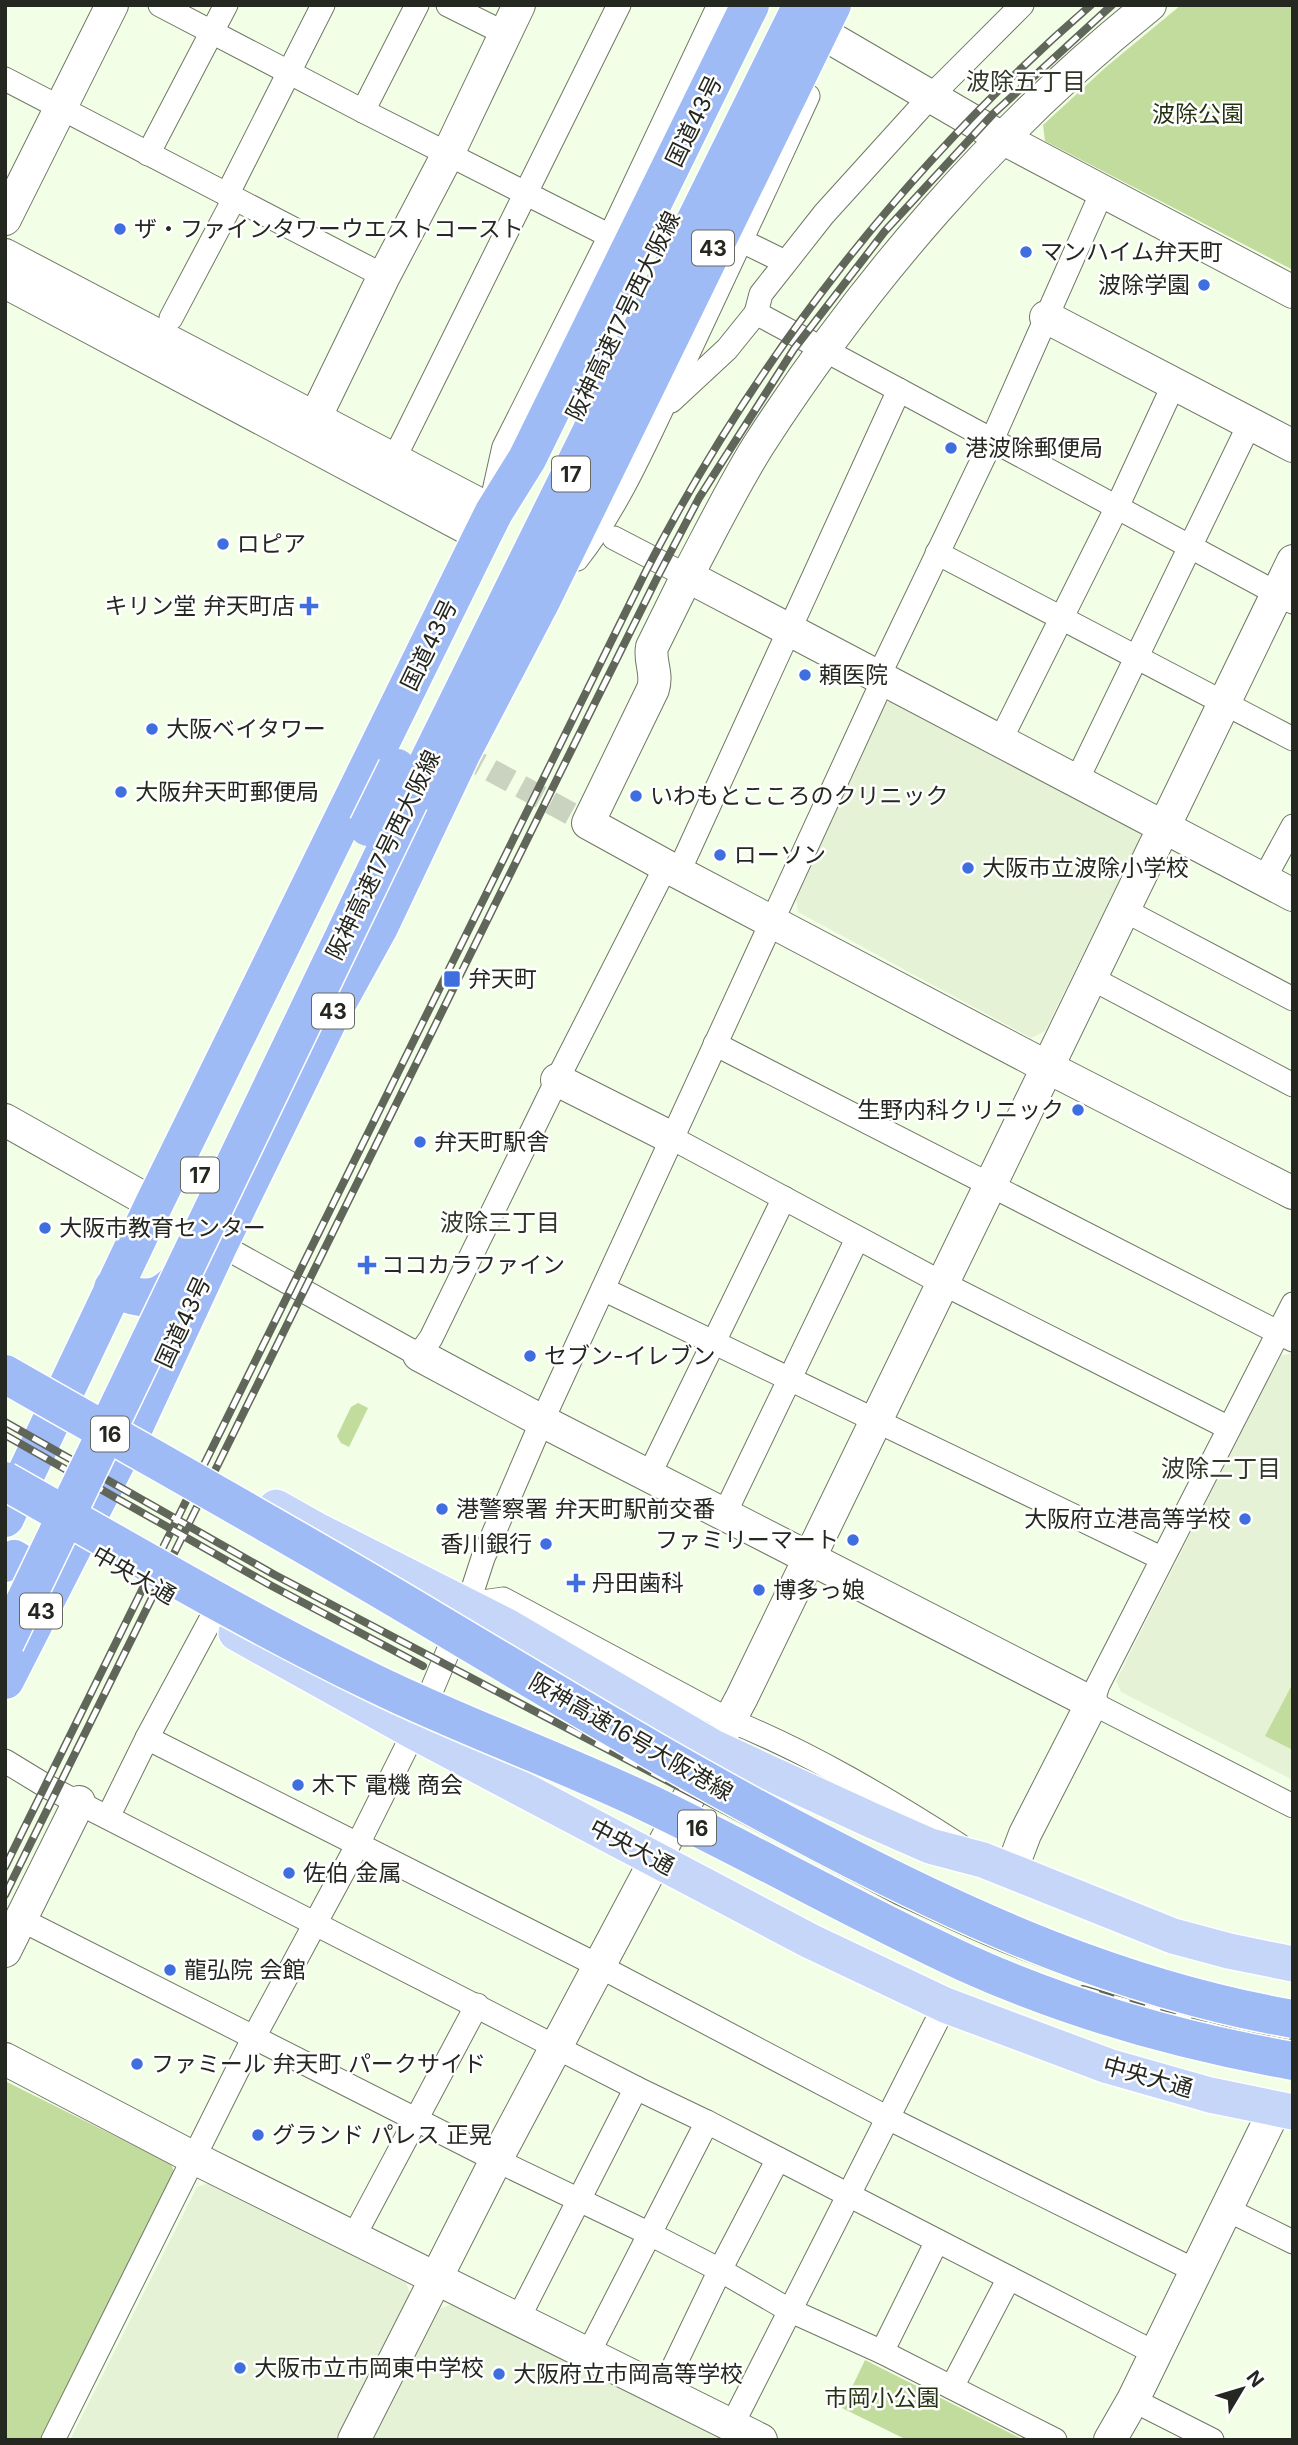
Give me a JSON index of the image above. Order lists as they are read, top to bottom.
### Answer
{
  "streets": {
    "highway": [
      "国道43号",
      "43",
      "阪神高速17号西大阪線",
      "17",
      "16",
      "阪神高速16号大阪港線"
    ],
    "main road": ["中央大通"]
  },
  "crossings": [
    ["国道43号", "阪神高速17号西大阪線"],
    ["国道43号", "中央大通"],
    ["国道43号", "阪神高速16号大阪港線"],
    ["阪神高速17号西大阪線", "17"],
    ["中央大通", "阪神高速16号大阪港線"]
  ],
  "districts": ["波除五丁目", "波除三丁目", "波除二丁目"],
  "parks": ["波除公園", "市岡小公園"],
  "places": {
    "other": [
      "ザ・ファインタワーウエストコースト",
      "マンハイム弁天町",
      "波除学園",
      "港波除郵便局",
      "ロピア",
      "頼医院",
      "大阪ベイタワー",
      "大阪弁天町郵便局",
      "いわもとこころのクリニック",
      "ローソン",
      "大阪市立波除小学校",
      "生野内科クリニック",
      "弁天町駅舎",
      "大阪市教育センター",
      "セブン-イレブン",
      "港警察署 弁天町駅前交番",
      "大阪府立港高等学校",
      "ファミリーマート",
      "香川銀行",
      "博多っ娘",
      "木下 電機 商会",
      "佐伯 金属",
      "龍弘院 会館",
      "ファミール 弁天町 パークサイド",
      "グランド パレス 正晃",
      "大阪市立市岡東中学校",
      "大阪府立市岡高等学校"
    ],
    "health": ["キリン堂 弁天町店", "ココカラファイン", "丹田歯科"],
    "transit": ["弁天町"]
  },
  "north": "top right"
}
